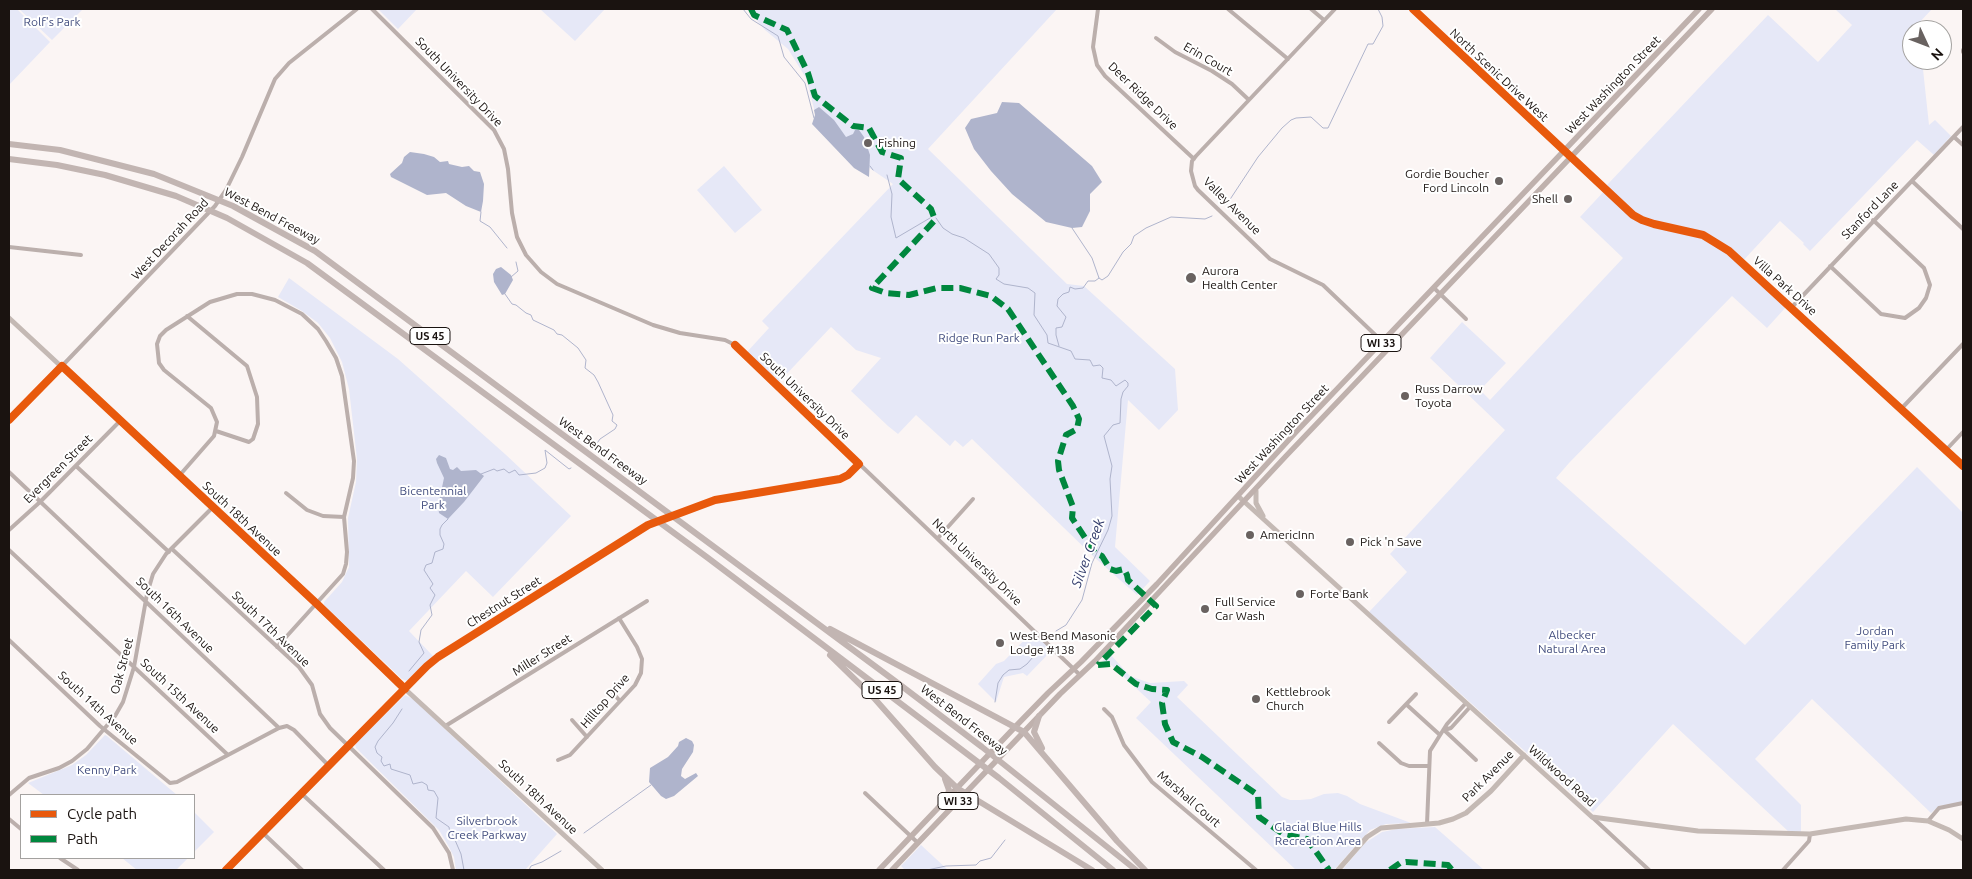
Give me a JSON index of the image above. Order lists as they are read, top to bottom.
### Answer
{
  "streets": {
    "highway": ["West Bend Freeway", "US 45"],
    "main road": ["West Washington Street", "WI 33"],
    "street": [
      "Erin Court",
      "North Scenic Drive West",
      "South University Drive",
      "Deer Ridge Drive",
      "Valley Avenue",
      "Stanford Lane",
      "West Decorah Road",
      "Villa Park Drive",
      "Evergreen Street",
      "South 18th Avenue",
      "North University Drive",
      "Chestnut Street",
      "South 16th Avenue",
      "South 17th Avenue",
      "Miller Street",
      "Oak Street",
      "South 15th Avenue",
      "Hilltop Drive",
      "South 14th Avenue",
      "Park Avenue",
      "Wildwood Road",
      "Marshall Court"
    ]
  },
  "crossings": [
    ["North Scenic Drive West", "West Washington Street"],
    ["North Scenic Drive West", "Villa Park Drive"],
    ["South University Drive", "North University Drive"],
    ["South University Drive", "Chestnut Street"],
    ["West Washington Street", "Valley Avenue"],
    ["West Washington Street", "Villa Park Drive"],
    ["West Washington Street", "North University Drive"],
    ["West Washington Street", "Wildwood Road"],
    ["Deer Ridge Drive", "Valley Avenue"],
    ["Stanford Lane", "Villa Park Drive"],
    ["West Decorah Road", "South 18th Avenue"],
    ["Evergreen Street", "South 18th Avenue"],
    ["Evergreen Street", "South 16th Avenue"],
    ["Evergreen Street", "South 17th Avenue"],
    ["South 18th Avenue", "Chestnut Street"],
    ["South 18th Avenue", "Miller Street"],
    ["South 18th Avenue", "Oak Street"],
    ["North University Drive", "Chestnut Street"],
    ["Chestnut Street", "South 16th Avenue"],
    ["Chestnut Street", "South 17th Avenue"],
    ["South 16th Avenue", "Oak Street"],
    ["South 17th Avenue", "Oak Street"],
    ["Miller Street", "Hilltop Drive"],
    ["Oak Street", "South 15th Avenue"],
    ["Oak Street", "South 14th Avenue"],
    ["South 15th Avenue", "South 14th Avenue"],
    ["Park Avenue", "Wildwood Road"]
  ],
  "water": ["Silver Creek"],
  "parks": [
    "Rolf's Park",
    "Ridge Run Park",
    "Bicentennial Park",
    "Jordan Family Park",
    "Albecker Natural Area",
    "Kenny Park",
    "Silverbrook Creek Parkway",
    "Glacial Blue Hills Recreation Area"
  ],
  "places": [
    "Fishing",
    "Gordie Boucher Ford Lincoln",
    "Shell",
    "Aurora Health Center",
    "Russ Darrow Toyota",
    "AmericInn",
    "Pick 'n Save",
    "Forte Bank",
    "Full Service Car Wash",
    "West Bend Masonic Lodge #138",
    "Kettlebrook Church"
  ],
  "legend": ["Cycle path", "Path"],
  "north": "bottom right"
}
